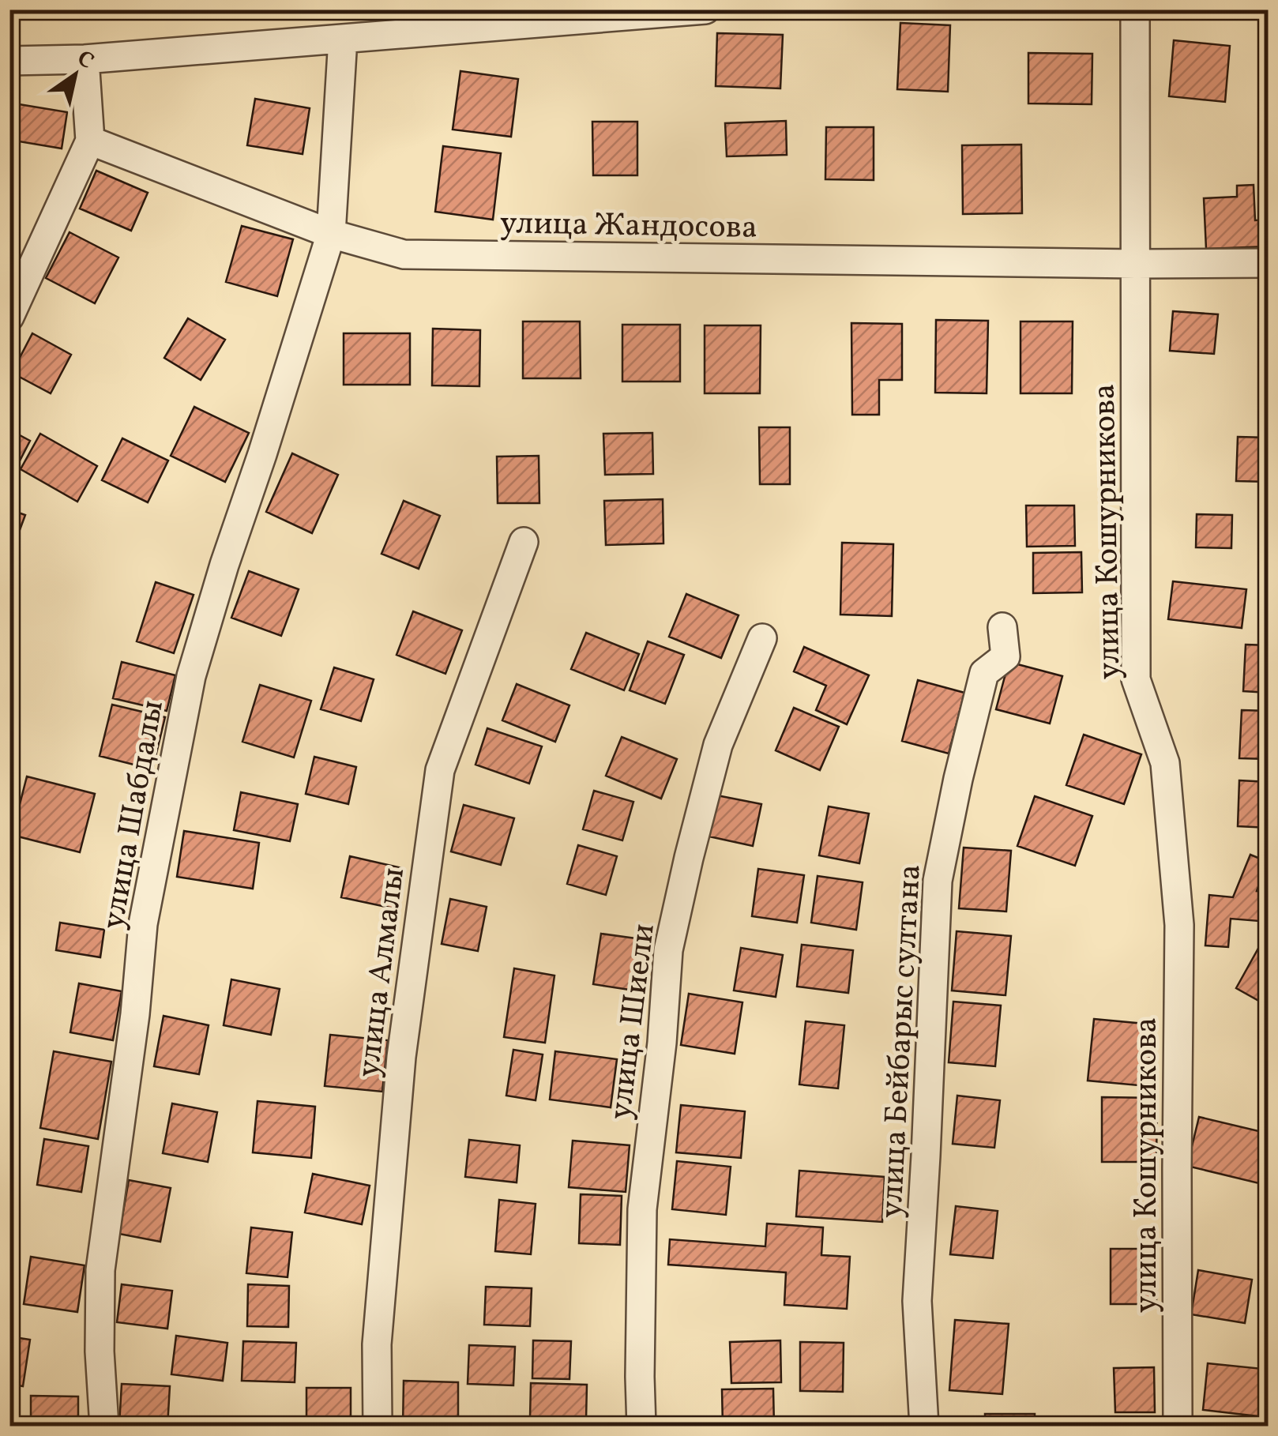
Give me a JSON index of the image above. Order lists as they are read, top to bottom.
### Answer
{
  "streets": {
    "street": [
      "улица Жандосова",
      "улица Кошурникова",
      "улица Шабдалы",
      "улица Алмалы",
      "улица Шиели",
      "улица Бейбарыс султана"
    ]
  },
  "crossings": [
    ["улица Жандосова", "улица Кошурникова"],
    ["улица Жандосова", "улица Шабдалы"]
  ],
  "north": "top right"
}
